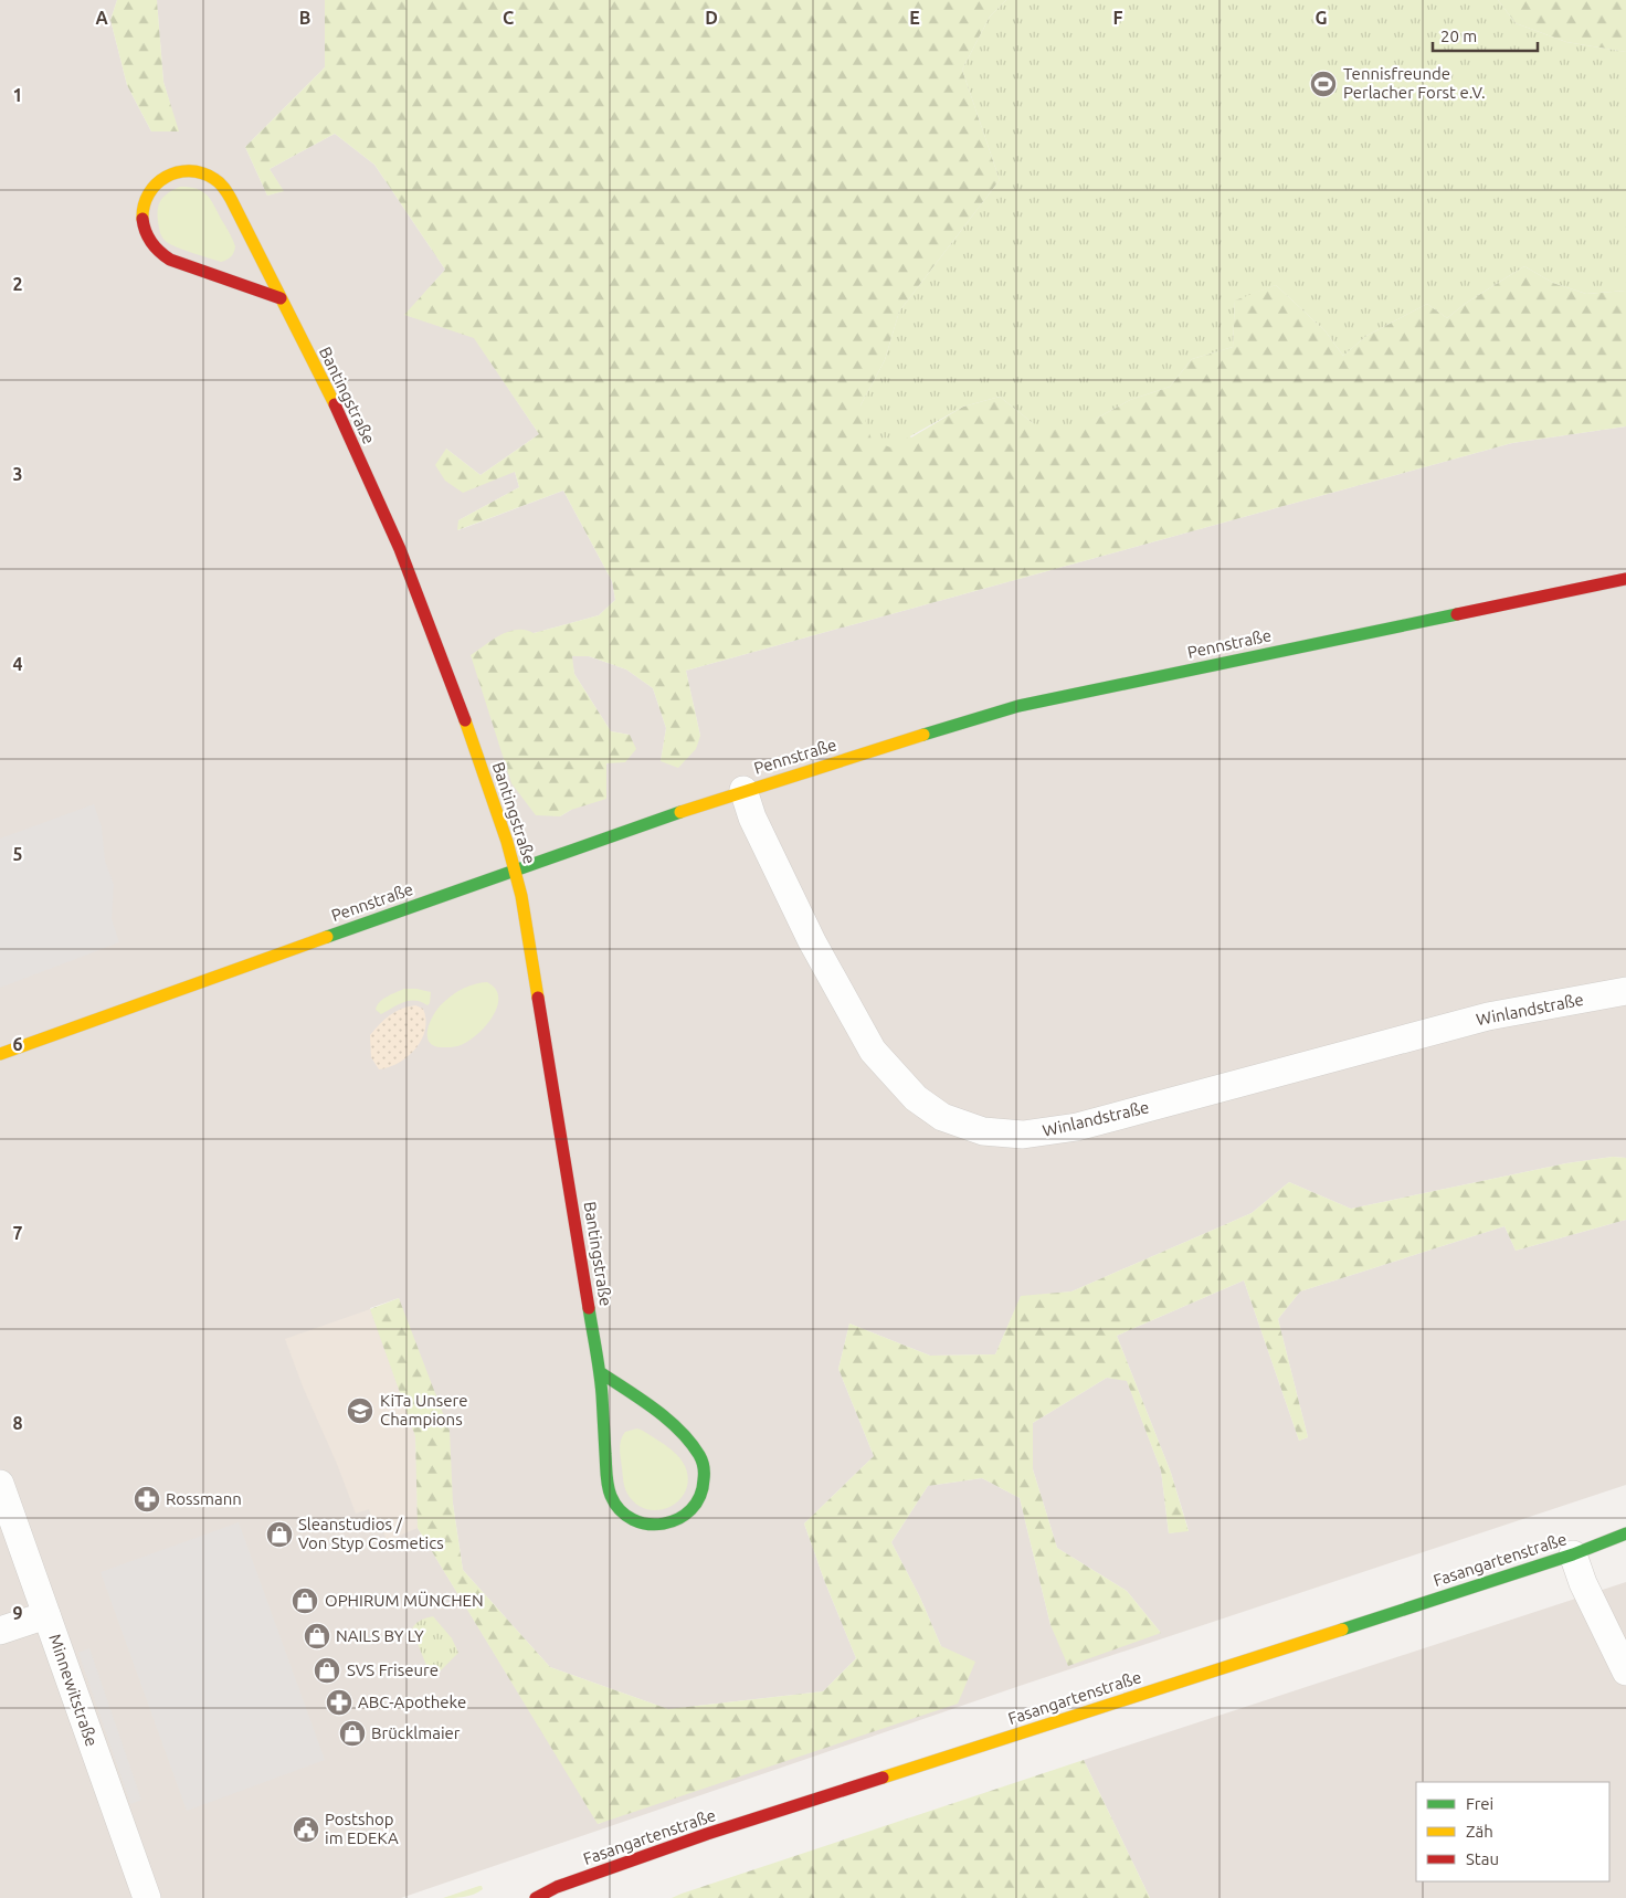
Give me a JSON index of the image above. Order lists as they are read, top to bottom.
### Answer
{
  "streets": {
    "street": [
      "Bantingstraße",
      "Pennstraße",
      "Winlandstraße",
      "Fasangartenstraße",
      "Minnewitstraße"
    ]
  },
  "crossings": [
    ["Bantingstraße", "Pennstraße"],
    ["Pennstraße", "Winlandstraße"]
  ],
  "places": {
    "sports": ["Tennisfreunde Perlacher Forst e.V."],
    "school or university": ["KiTa Unsere Champions"],
    "pharmacy": ["Rossmann", "ABC-Apotheke"],
    "shop": [
      "Sleanstudios / Von Styp Cosmetics",
      "OPHIRUM MÜNCHEN",
      "NAILS BY LY",
      "SVS Friseure",
      "Brücklmaier"
    ],
    "public building": ["Postshop im EDEKA"]
  },
  "legend": ["Frei", "Zäh", "Stau"],
  "scale_bar": "20 m",
  "grid": {
    "columns": [
      "A",
      "B",
      "C",
      "D",
      "E",
      "F",
      "G"
    ],
    "rows": [
      "1",
      "2",
      "3",
      "4",
      "5",
      "6",
      "7",
      "8",
      "9"
    ]
  }
}
